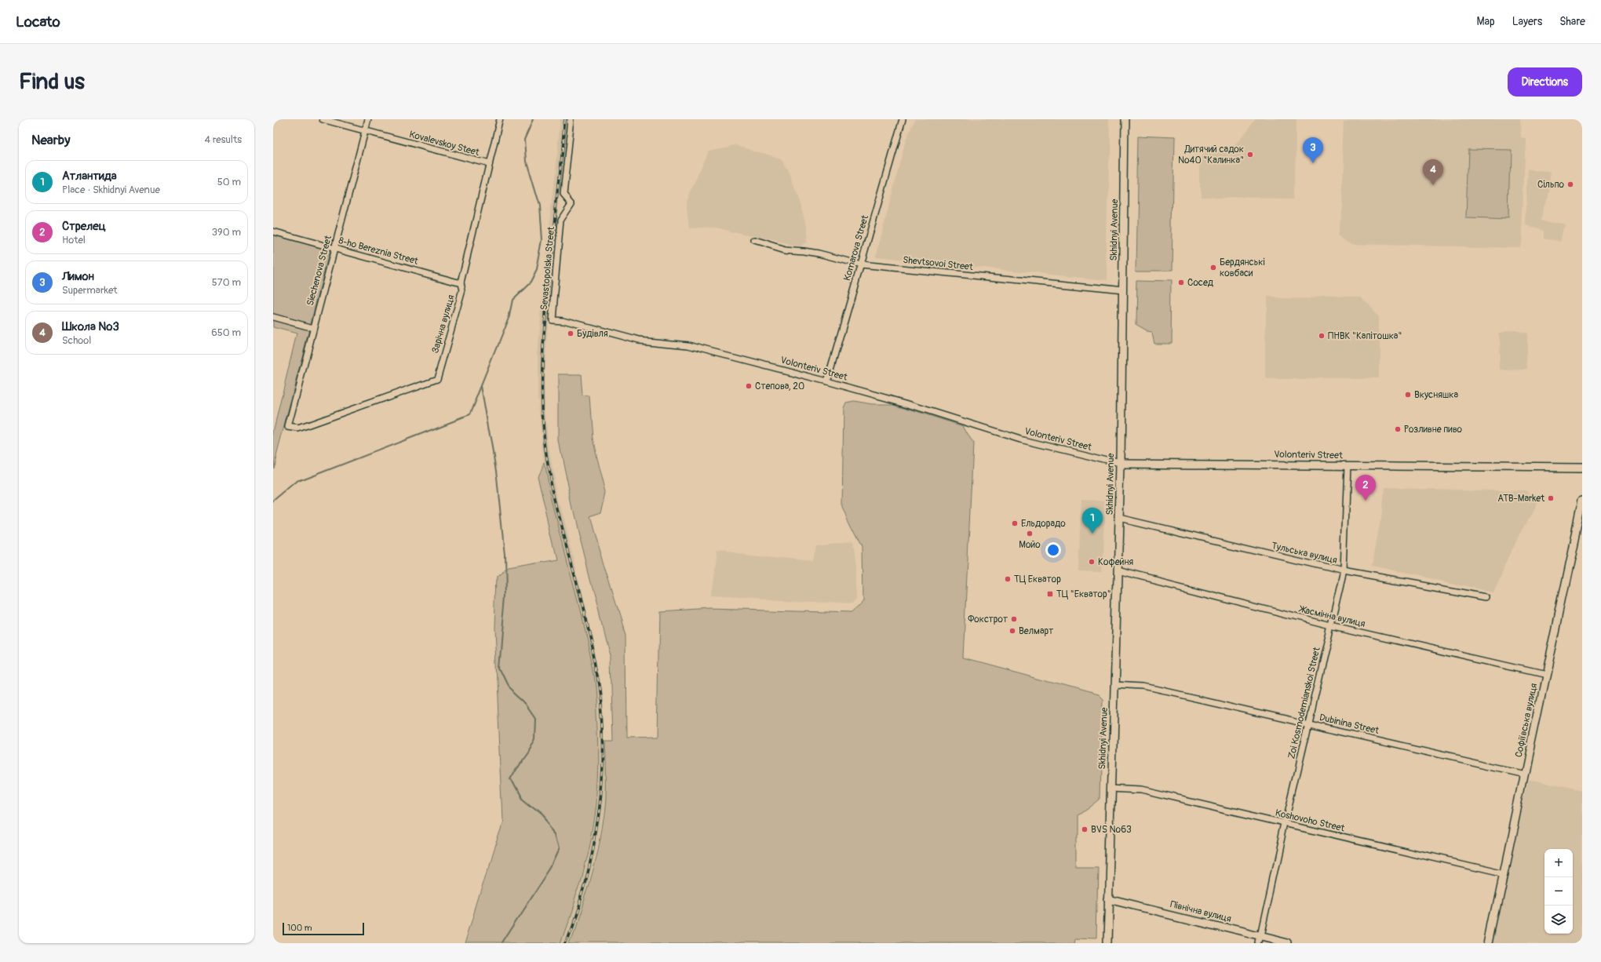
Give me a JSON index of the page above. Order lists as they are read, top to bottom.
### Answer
{
  "streets": {
    "street": [
      "Kovalevskoy Steet",
      "Skhidnyi Avenue",
      "Komarova Street",
      "8-ho Bereznia Street",
      "Shevtsovoi Street",
      "Sevastopolska Street",
      "Siechenova Street",
      "Зарічна вулиця",
      "Volonteriv Street",
      "Тульська вулиця",
      "Жасмінна вулиця",
      "Zoi Kosmodemianskoi Street",
      "Софіївська вулиця",
      "Dubinina Street",
      "Koshovoho Street",
      "Північна вулиця"
    ]
  },
  "crossings": [
    ["Kovalevskoy Steet", "Siechenova Street"],
    ["Kovalevskoy Steet", "Зарічна вулиця"],
    ["Skhidnyi Avenue", "Shevtsovoi Street"],
    ["Skhidnyi Avenue", "Volonteriv Street"],
    ["Skhidnyi Avenue", "Тульська вулиця"],
    ["Skhidnyi Avenue", "Жасмінна вулиця"],
    ["Skhidnyi Avenue", "Dubinina Street"],
    ["Skhidnyi Avenue", "Koshovoho Street"],
    ["Skhidnyi Avenue", "Північна вулиця"],
    ["Komarova Street", "Shevtsovoi Street"],
    ["Komarova Street", "Volonteriv Street"],
    ["8-ho Bereznia Street", "Siechenova Street"],
    ["8-ho Bereznia Street", "Зарічна вулиця"],
    ["Sevastopolska Street", "Volonteriv Street"],
    ["Siechenova Street", "Зарічна вулиця"],
    ["Volonteriv Street", "Zoi Kosmodemianskoi Street"],
    ["Тульська вулиця", "Zoi Kosmodemianskoi Street"],
    ["Жасмінна вулиця", "Zoi Kosmodemianskoi Street"],
    ["Жасмінна вулиця", "Софіївська вулиця"],
    ["Zoi Kosmodemianskoi Street", "Dubinina Street"],
    ["Zoi Kosmodemianskoi Street", "Koshovoho Street"],
    ["Zoi Kosmodemianskoi Street", "Північна вулиця"],
    ["Софіївська вулиця", "Dubinina Street"],
    ["Софіївська вулиця", "Koshovoho Street"]
  ],
  "places": {
    "other": [
      "Дитячий садок №40 \"Калинка\"",
      "Сільпо",
      "Бердянські ковбаси",
      "Сосед",
      "Будівля",
      "ПНВК \"Капітошка\"",
      "Степова, 20",
      "Вкусняшка",
      "Розливне пиво",
      "ATB-Market",
      "Ельдорадо",
      "Мойо",
      "Кофейня",
      "ТЦ Екватор",
      "Фокстрот",
      "Велмарт",
      "BVS №63"
    ],
    "transit": ["ТЦ \"Екватор\""]
  },
  "scale_bar": "100 m",
  "page": {
    "header": "Locato",
    "nav": ["Map", "Layers", "Share"],
    "buttons": "Directions",
    "title": "Find us",
    "heading": ["Nearby", "4 results"],
    "pins": [
      "3",
      "4",
      "2",
      "1"
    ],
    "list": [
      {
        "mark": "1",
        "name": "Атлантида",
        "note": "Place · Skhidnyi Avenue",
        "value": "50 m"
      },
      {
        "mark": "2",
        "name": "Стрелец",
        "note": "Hotel",
        "value": "390 m"
      },
      {
        "mark": "3",
        "name": "Лимон",
        "note": "Supermarket",
        "value": "570 m"
      },
      {
        "mark": "4",
        "name": "Школа №3",
        "note": "School",
        "value": "650 m"
      }
    ],
    "map_buttons": ["+", "−"],
    "scale": "100 m"
  }
}
